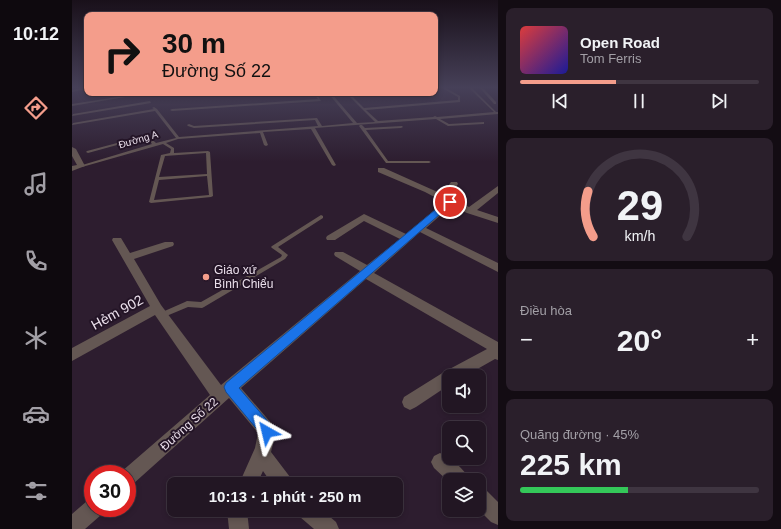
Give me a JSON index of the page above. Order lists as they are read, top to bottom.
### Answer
{
  "streets": {
    "street": ["Đường A", "Hẻm 902", "Đường Số 22"]
  },
  "places": ["Giáo xứ Bình Chiểu"],
  "page": {
    "tabs": "10:12",
    "turn": ["30 m", "Đường Số 22"],
    "song": ["Open Road", "Tom Ferris"],
    "tile": [
      "Điều hòa",
      ["Quãng đường · 45%", "225 km"]
    ],
    "heat": ["−", "20°", "+"],
    "limit": "30",
    "trip": "10:13 · 1 phút · 250 m",
    "gauge": ["29", "km/h"]
  }
}
